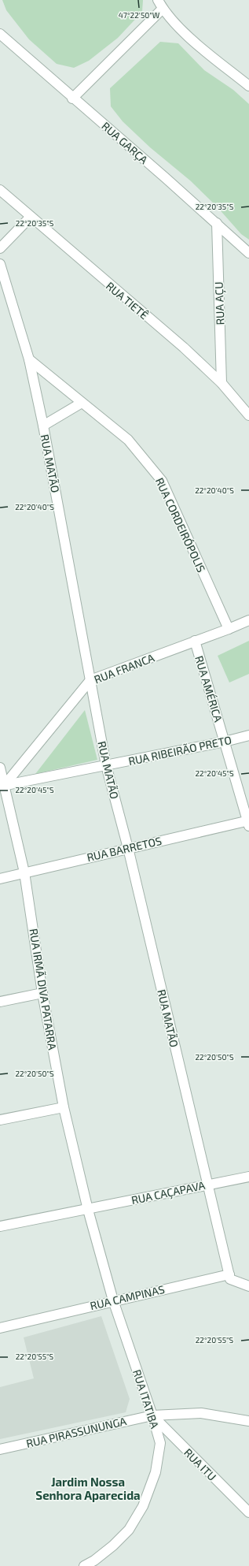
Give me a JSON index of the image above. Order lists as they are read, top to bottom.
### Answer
{
  "streets": {
    "street": [
      "RUA GARÇA",
      "RUA TIETÊ",
      "RUA AÇU",
      "RUA MATÃO",
      "RUA CORDEIRÓPOLIS",
      "RUA FRANCA",
      "RUA AMÉRICA",
      "RUA RIBEIRÃO PRETO",
      "RUA BARRETOS",
      "RUA IRMÃ DIVA PATARRA",
      "RUA CAÇAPAVA",
      "RUA CAMPINAS",
      "RUA ITATIBA",
      "RUA PIRASSUNUNGA",
      "RUA ITU"
    ]
  },
  "crossings": [
    ["RUA GARÇA", "RUA AÇU"],
    ["RUA TIETÊ", "RUA AÇU"],
    ["RUA MATÃO", "RUA CORDEIRÓPOLIS"],
    ["RUA MATÃO", "RUA FRANCA"],
    ["RUA MATÃO", "RUA RIBEIRÃO PRETO"],
    ["RUA MATÃO", "RUA BARRETOS"],
    ["RUA MATÃO", "RUA CAÇAPAVA"],
    ["RUA MATÃO", "RUA CAMPINAS"],
    ["RUA CORDEIRÓPOLIS", "RUA FRANCA"],
    ["RUA FRANCA", "RUA AMÉRICA"],
    ["RUA FRANCA", "RUA RIBEIRÃO PRETO"],
    ["RUA FRANCA", "RUA IRMÃ DIVA PATARRA"],
    ["RUA AMÉRICA", "RUA RIBEIRÃO PRETO"],
    ["RUA AMÉRICA", "RUA BARRETOS"],
    ["RUA RIBEIRÃO PRETO", "RUA IRMÃ DIVA PATARRA"],
    ["RUA BARRETOS", "RUA IRMÃ DIVA PATARRA"],
    ["RUA IRMÃ DIVA PATARRA", "RUA CAÇAPAVA"],
    ["RUA IRMÃ DIVA PATARRA", "RUA ITATIBA"],
    ["RUA CAÇAPAVA", "RUA ITATIBA"],
    ["RUA CAMPINAS", "RUA ITATIBA"],
    ["RUA ITATIBA", "RUA PIRASSUNUNGA"],
    ["RUA ITATIBA", "RUA ITU"],
    ["RUA PIRASSUNUNGA", "RUA ITU"]
  ],
  "districts": ["Jardim Nossa Senhora Aparecida"],
  "coordinates": [
    "47°22'50\"W",
    "22°20'35\"S",
    "22°20'40\"S",
    "22°20'45\"S",
    "22°20'50\"S",
    "22°20'55\"S"
  ]
}
